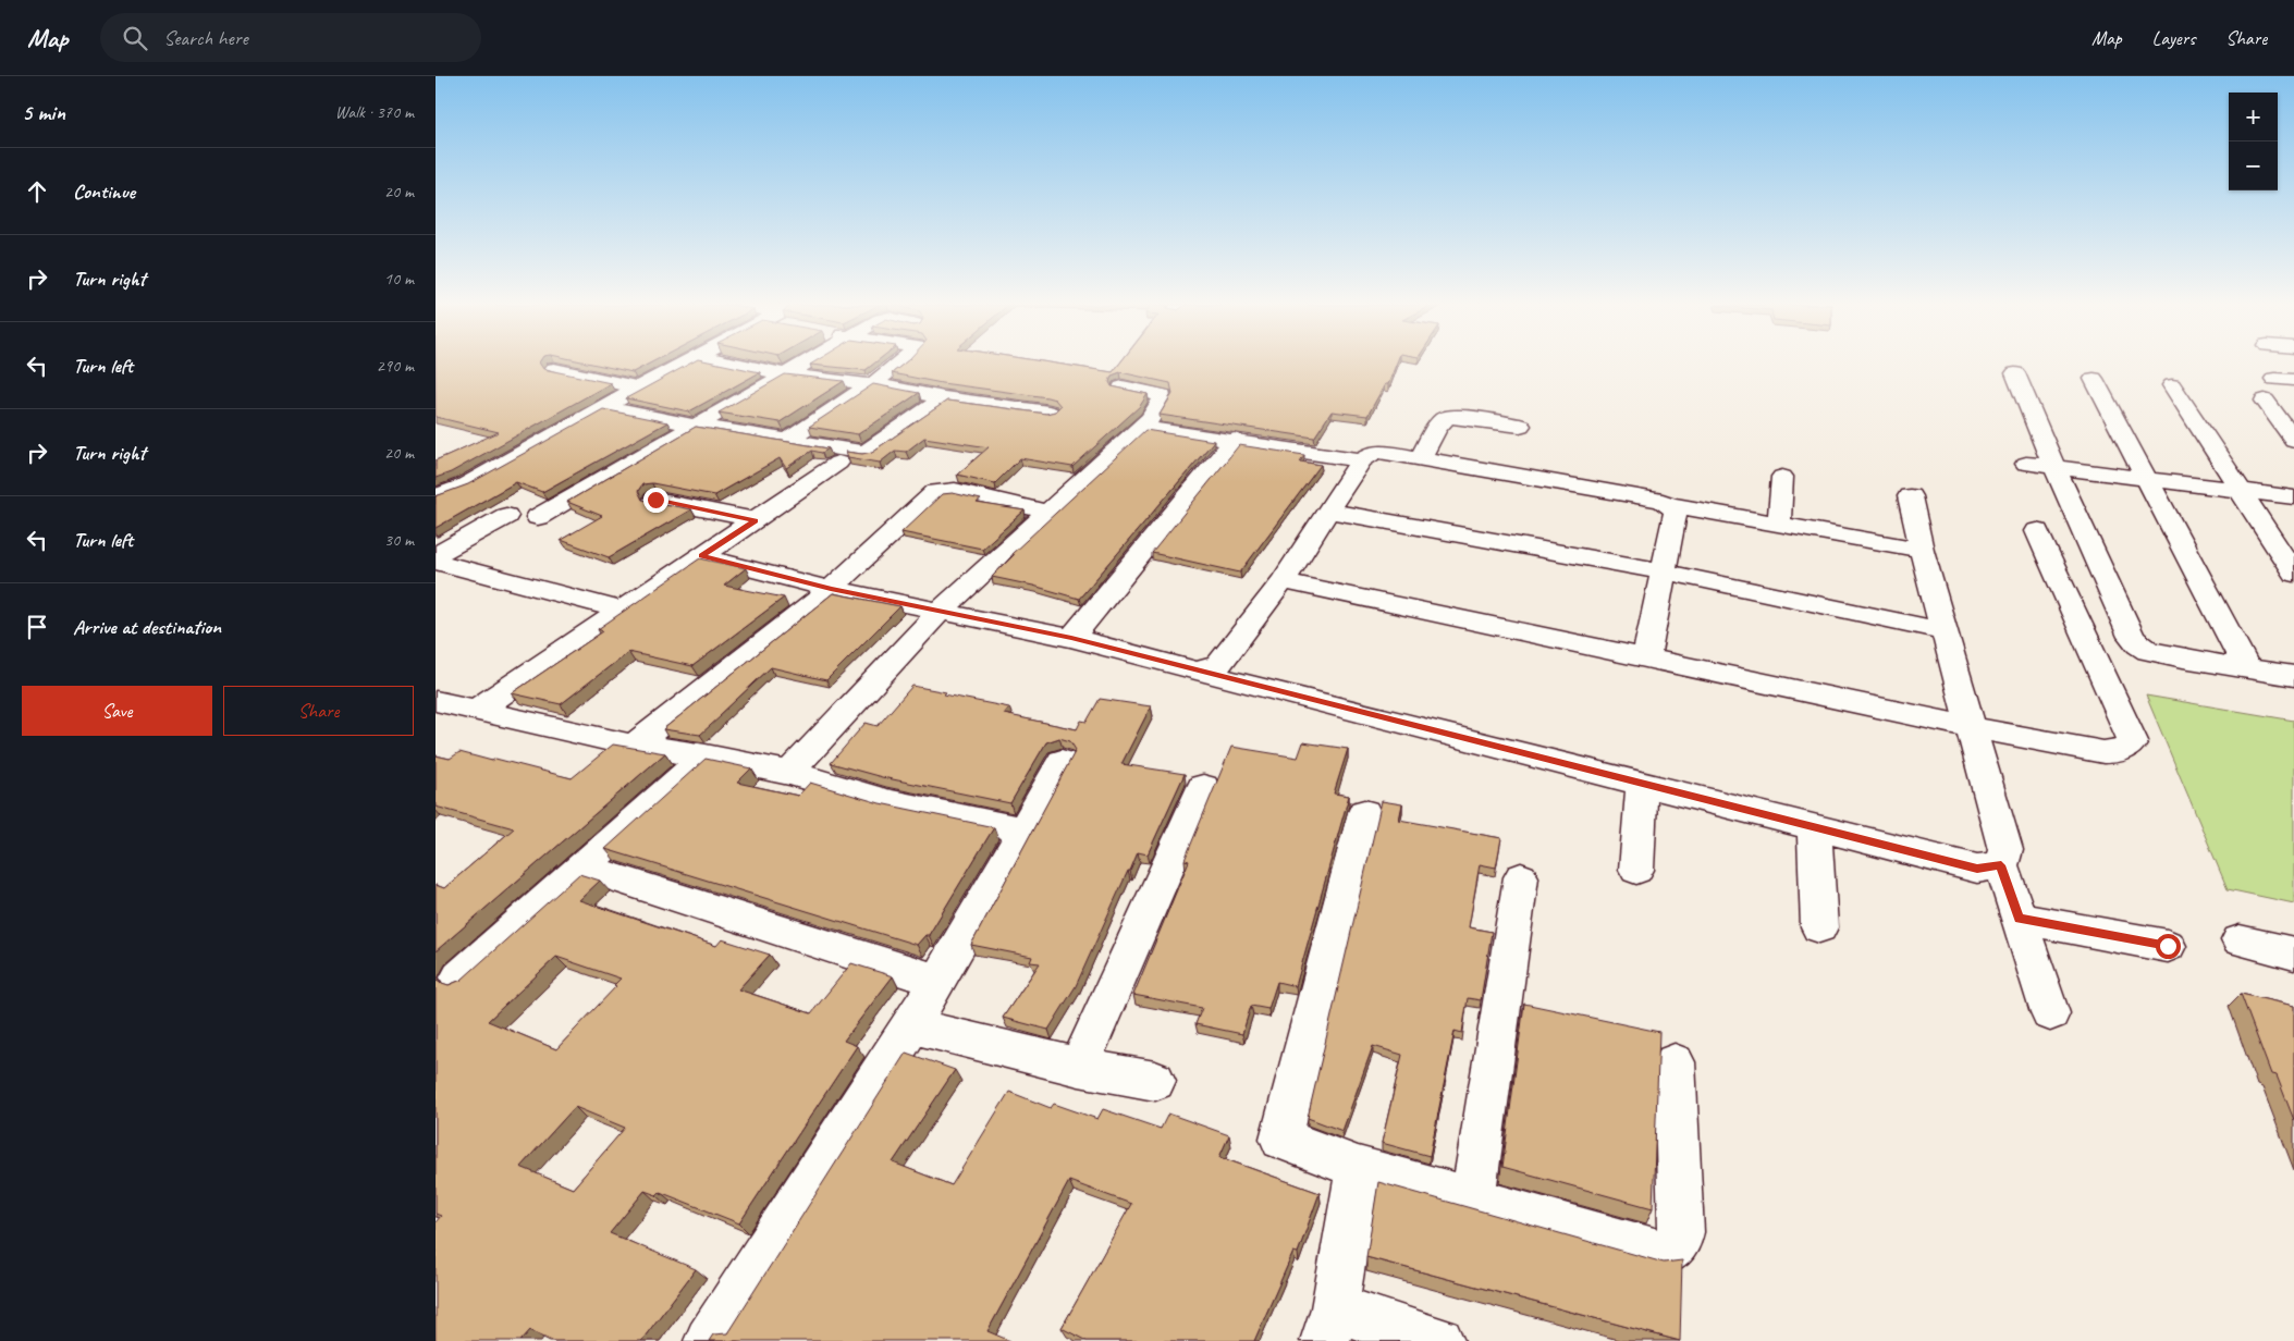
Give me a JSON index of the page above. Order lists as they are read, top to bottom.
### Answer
{
  "page": {
    "header": "Map",
    "search": "Search here",
    "nav": ["Map", "Layers", "Share"],
    "heading": ["5 min", "Walk · 370 m"],
    "map_buttons": ["+", "−"],
    "list": [
      ["Continue", "20 m"],
      ["Turn right", "10 m"],
      ["Turn left", "290 m"],
      ["Turn right", "20 m"],
      ["Turn left", "30 m"],
      "Arrive at destination"
    ],
    "buttons": ["Save", "Share"]
  }
}
